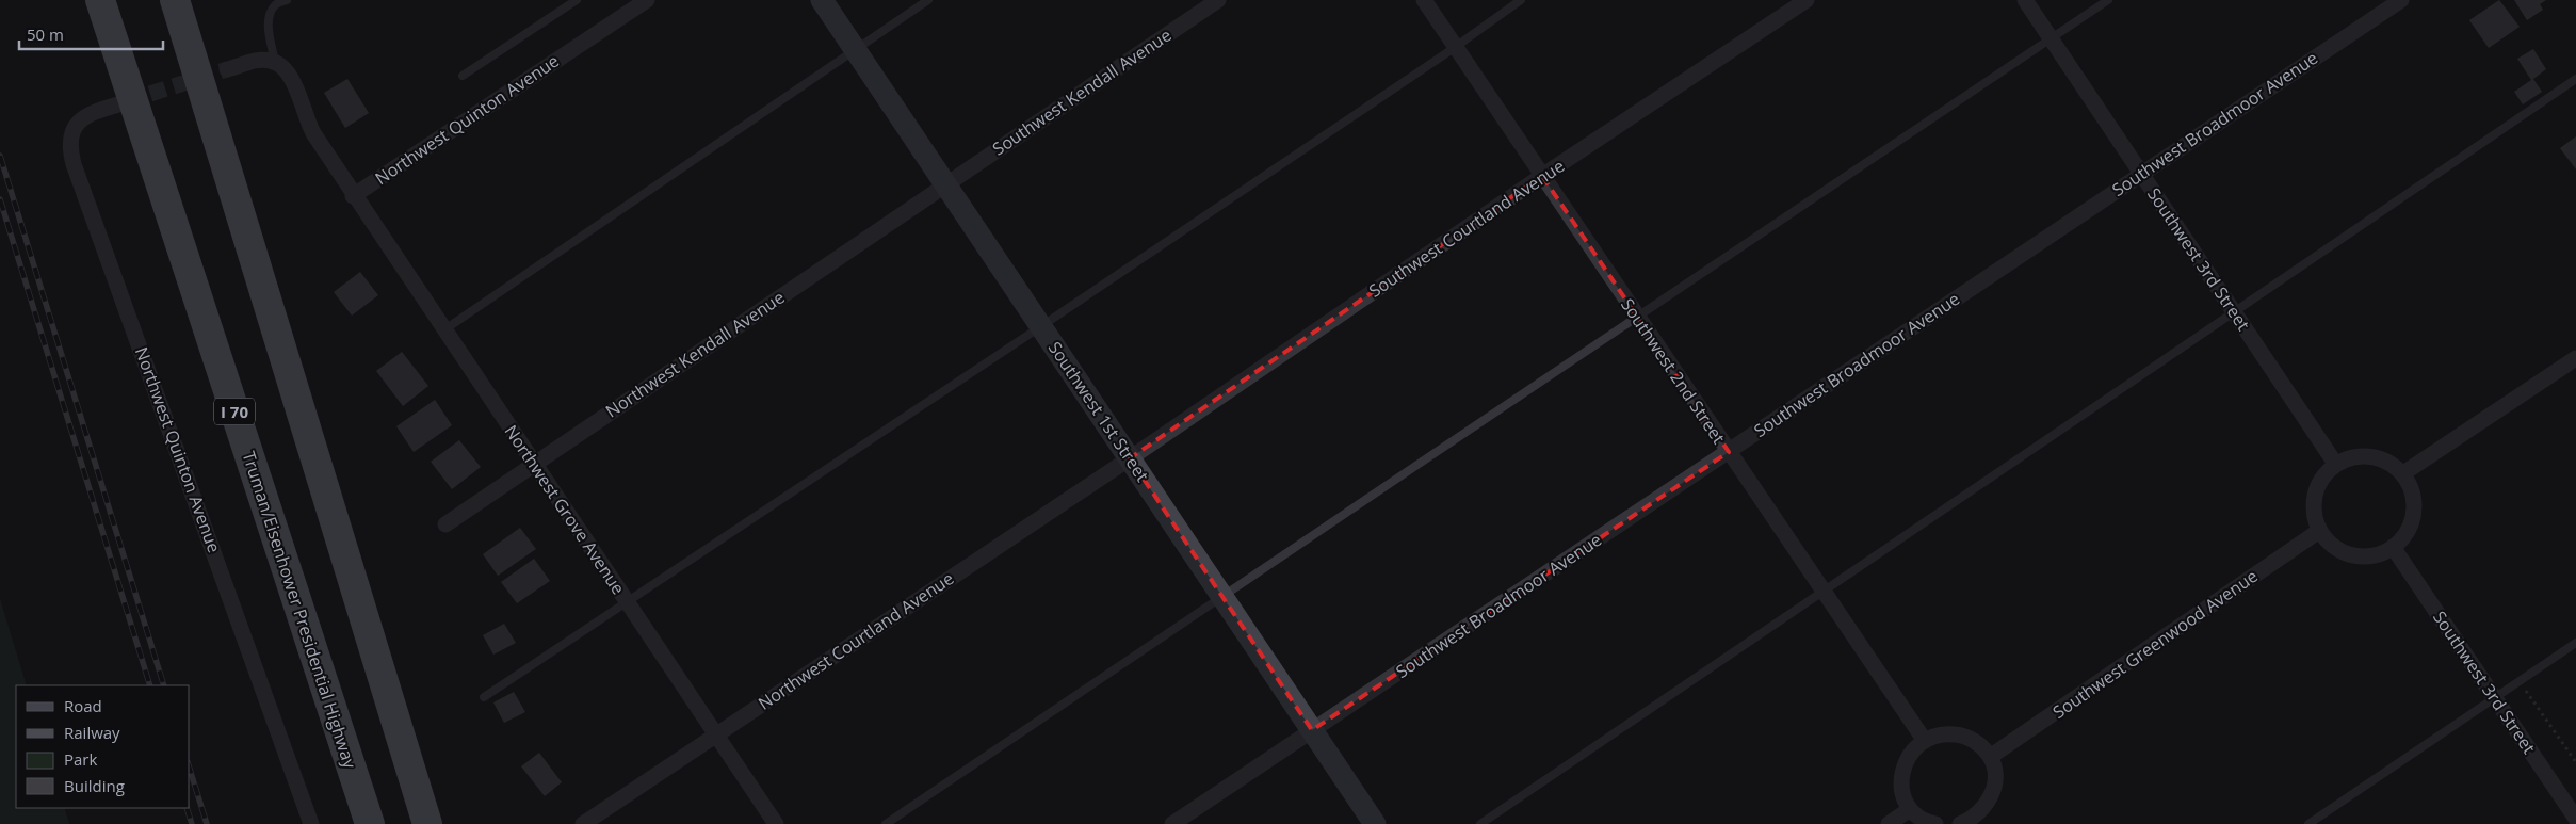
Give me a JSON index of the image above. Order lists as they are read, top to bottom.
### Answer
{
  "streets": {
    "highway": ["I 70", "Truman/Eisenhower Presidential Highway"],
    "street": [
      "Southwest Kendall Avenue",
      "Northwest Quinton Avenue",
      "Southwest Broadmoor Avenue",
      "Southwest Courtland Avenue",
      "Southwest 3rd Street",
      "Northwest Kendall Avenue",
      "Southwest 2nd Street",
      "Southwest 1st Street",
      "Northwest Grove Avenue",
      "Northwest Courtland Avenue",
      "Southwest Greenwood Avenue"
    ]
  },
  "crossings": [
    ["Southwest Kendall Avenue", "Northwest Kendall Avenue"],
    ["Southwest Kendall Avenue", "Southwest 1st Street"],
    ["Northwest Quinton Avenue", "Northwest Grove Avenue"],
    ["Southwest Broadmoor Avenue", "Southwest 3rd Street"],
    ["Southwest Broadmoor Avenue", "Southwest 2nd Street"],
    ["Southwest Broadmoor Avenue", "Southwest 1st Street"],
    ["Southwest Courtland Avenue", "Southwest 2nd Street"],
    ["Southwest Courtland Avenue", "Southwest 1st Street"],
    ["Southwest Courtland Avenue", "Northwest Courtland Avenue"],
    ["Southwest 3rd Street", "Southwest Greenwood Avenue"],
    ["Northwest Kendall Avenue", "Southwest 1st Street"],
    ["Northwest Kendall Avenue", "Northwest Grove Avenue"],
    ["Southwest 1st Street", "Northwest Courtland Avenue"],
    ["Northwest Grove Avenue", "Northwest Courtland Avenue"]
  ],
  "legend": [
    "Road",
    "Railway",
    "Park",
    "Building"
  ],
  "scale_bar": "50 m"
}
